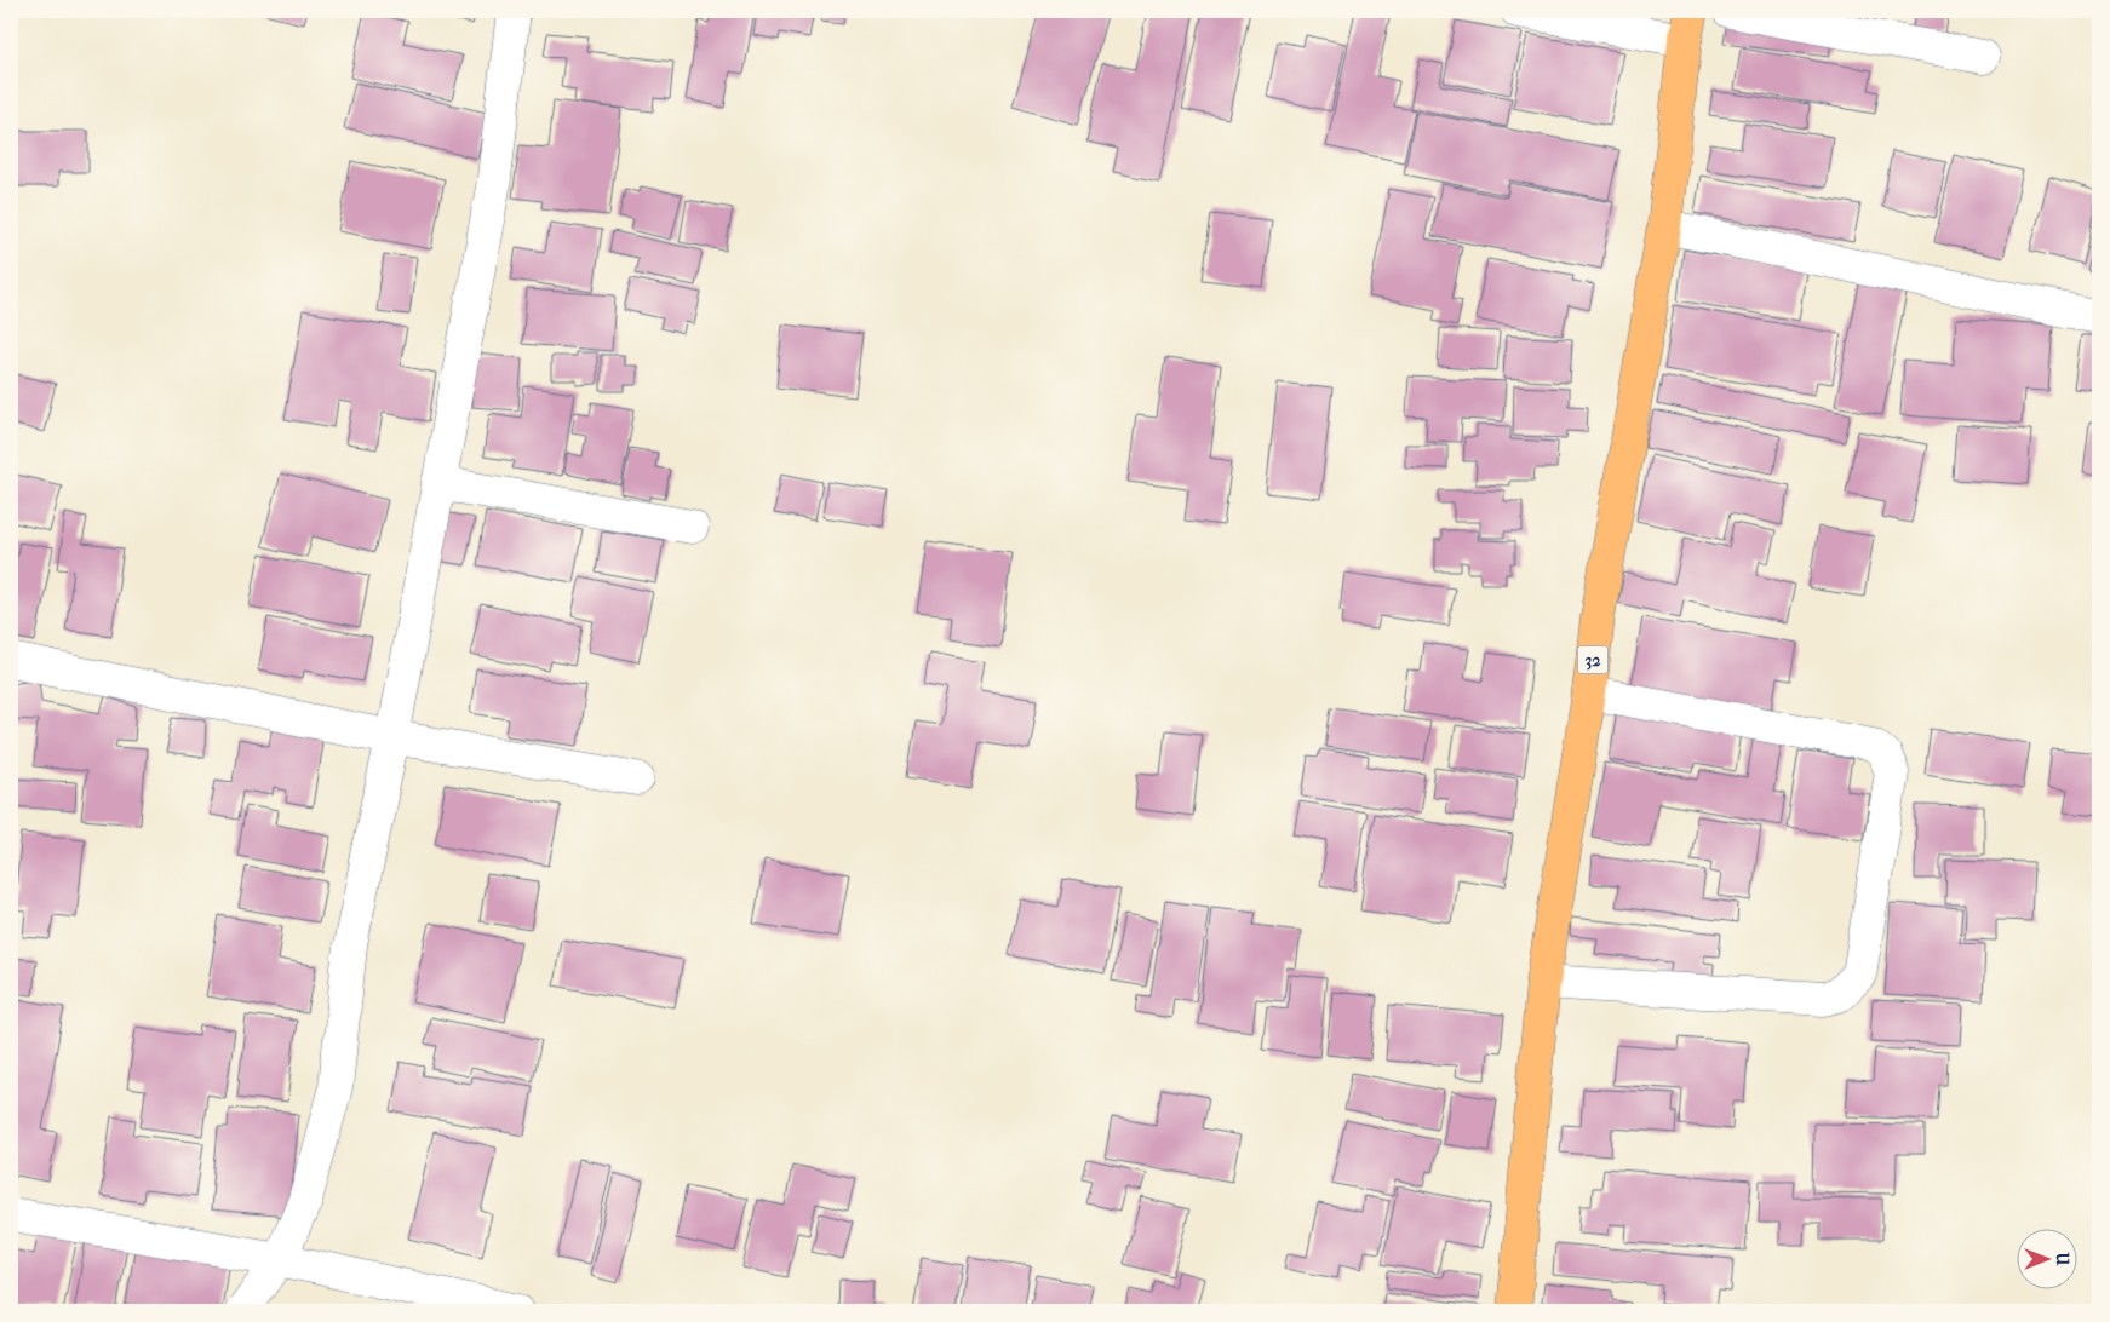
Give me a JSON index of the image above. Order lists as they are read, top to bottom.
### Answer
{
  "streets": {
    "highway": ["32"]
  },
  "north": "right"
}
